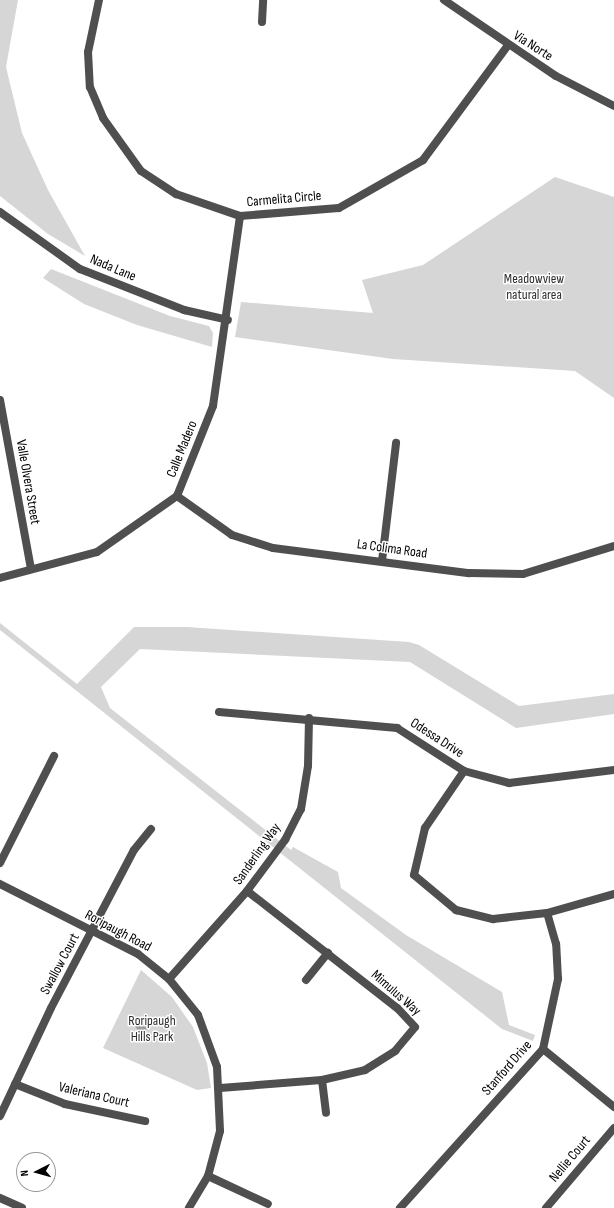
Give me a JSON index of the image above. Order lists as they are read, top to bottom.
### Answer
{
  "streets": {
    "street": [
      "Via Norte",
      "Carmelita Circle",
      "Nada Lane",
      "Calle Madero",
      "Valle Olvera Street",
      "La Colima Road",
      "Odessa Drive",
      "Sanderling Way",
      "Roripaugh Road",
      "Swallow Court",
      "Mimulus Way",
      "Stanford Drive",
      "Valeriana Court",
      "Nellie Court"
    ]
  },
  "crossings": [
    ["Via Norte", "Carmelita Circle"],
    ["Carmelita Circle", "Calle Madero"],
    ["Nada Lane", "Calle Madero"],
    ["Calle Madero", "Valle Olvera Street"],
    ["Calle Madero", "La Colima Road"],
    ["Odessa Drive", "Sanderling Way"],
    ["Sanderling Way", "Roripaugh Road"],
    ["Sanderling Way", "Mimulus Way"],
    ["Roripaugh Road", "Swallow Court"],
    ["Roripaugh Road", "Mimulus Way"],
    ["Swallow Court", "Valeriana Court"]
  ],
  "parks": ["Meadowview natural area", "Roripaugh Hills Park"],
  "north": "left"
}
